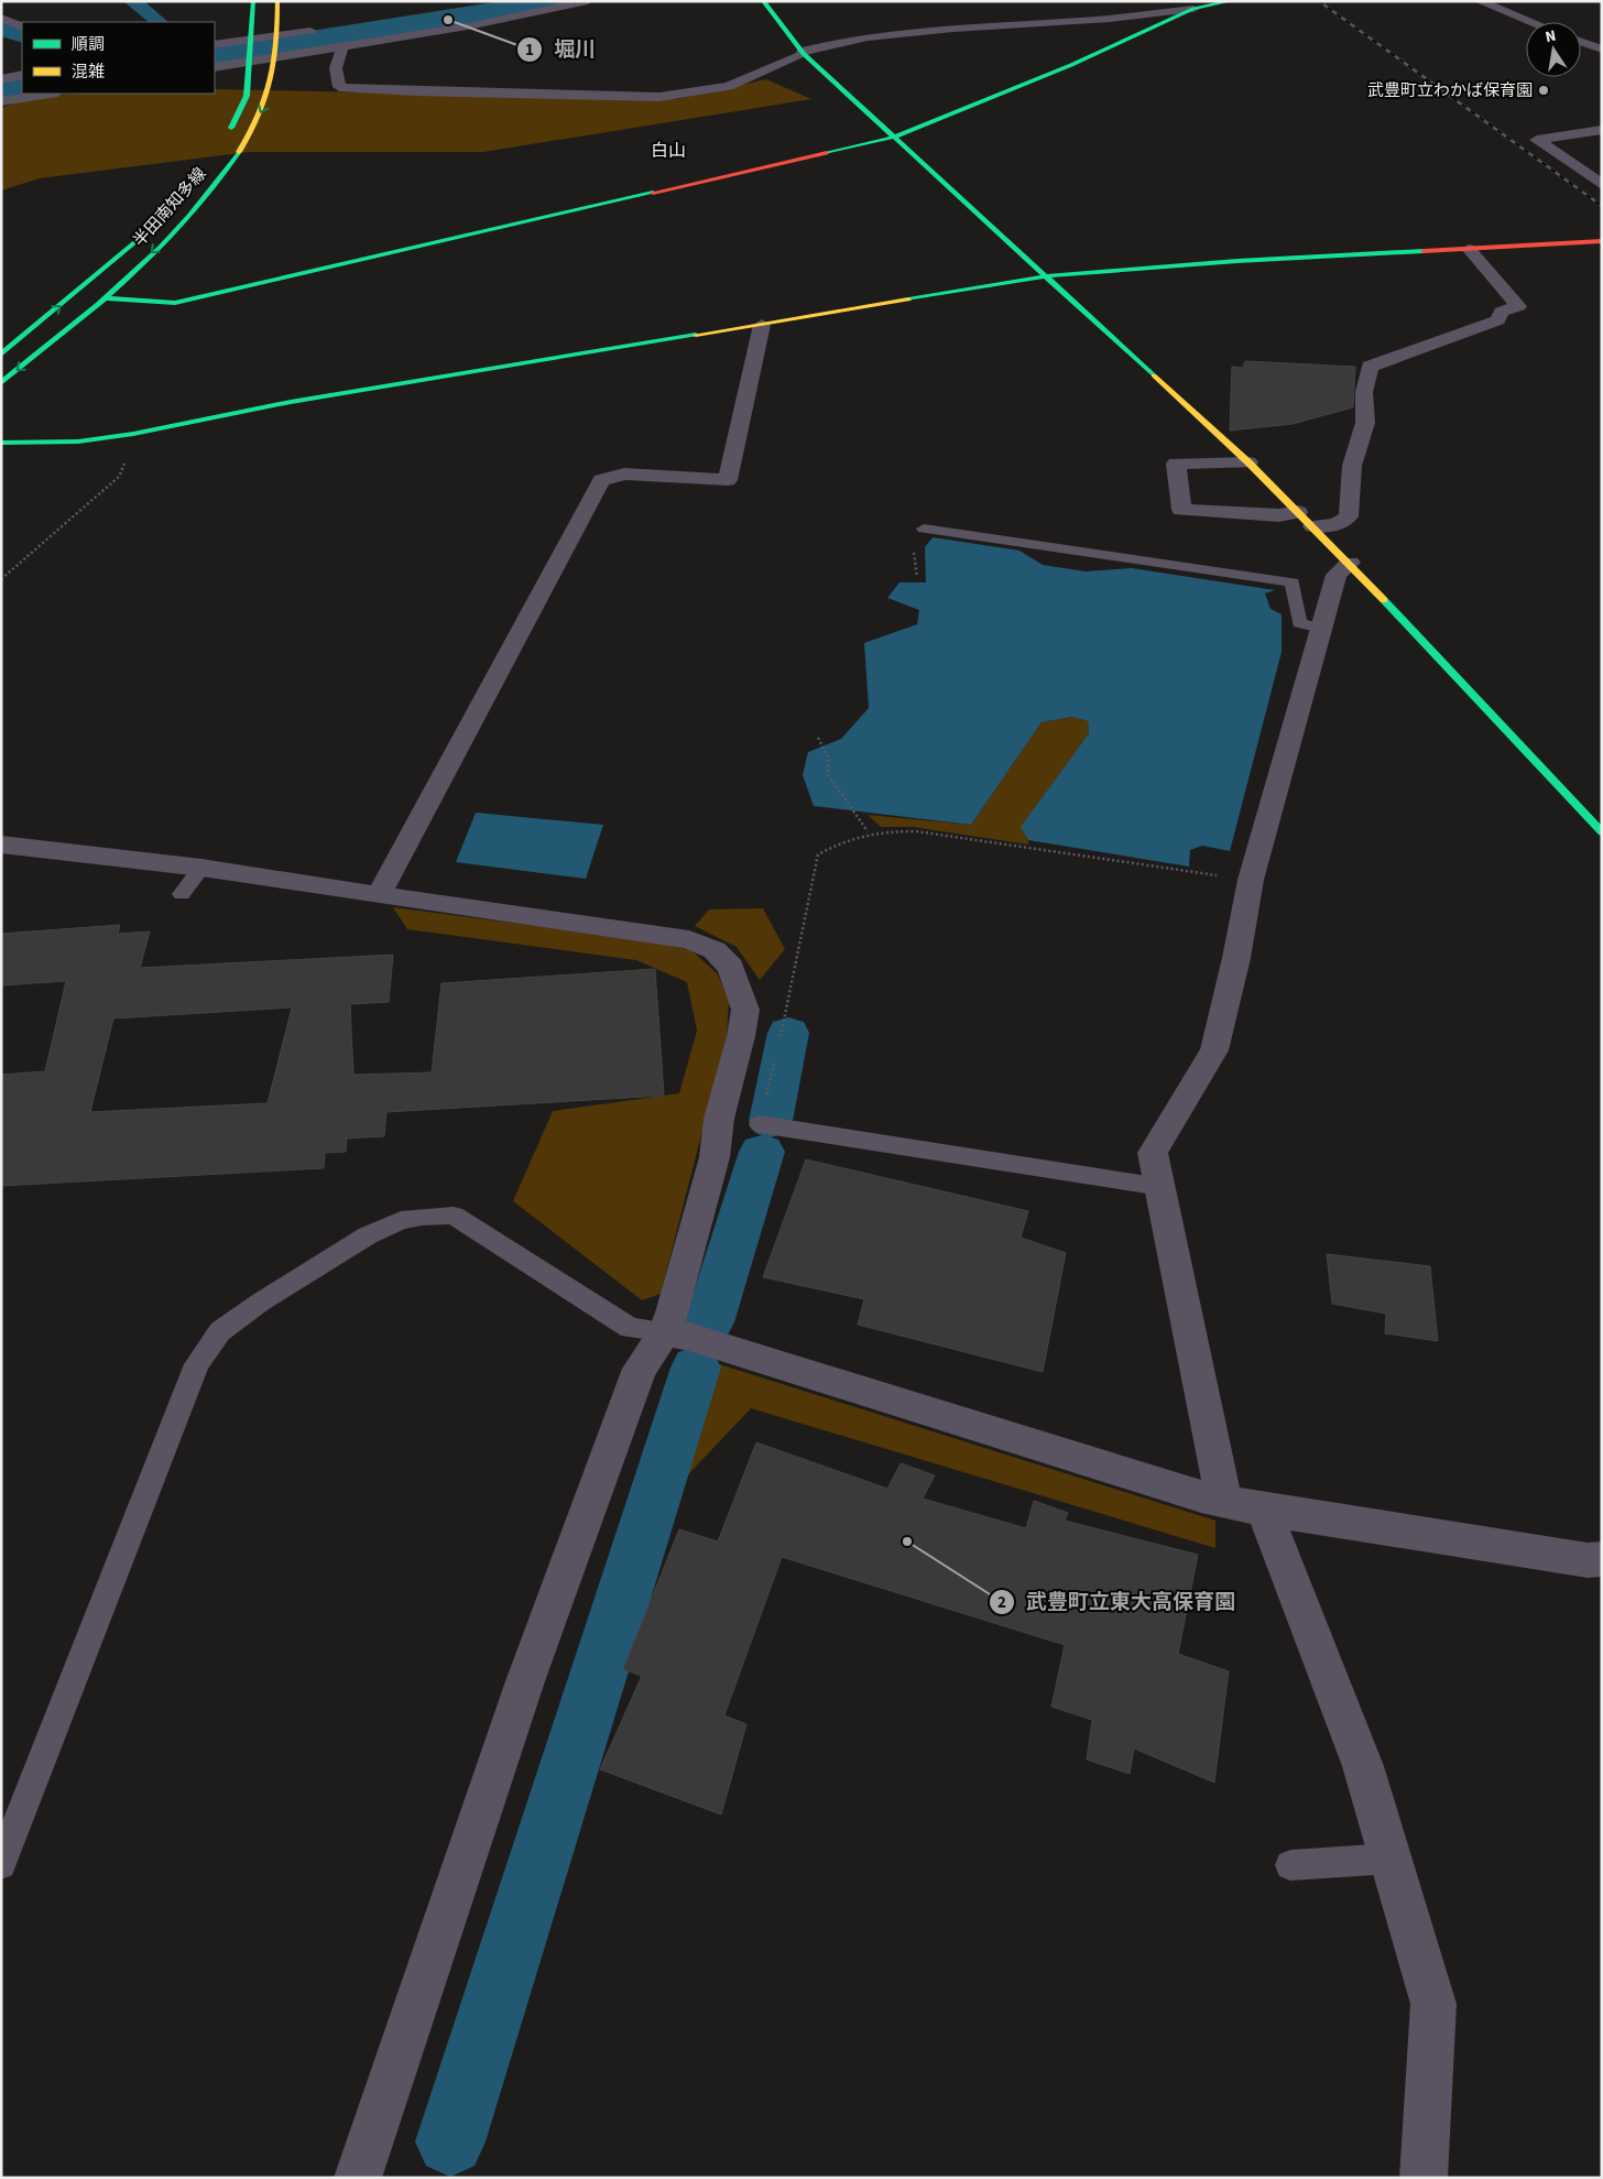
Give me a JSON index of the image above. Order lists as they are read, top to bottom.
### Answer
{
  "streets": {
    "street": ["半田南知多線"]
  },
  "districts": ["白山"],
  "places": ["堀川", "武豊町立わかば保育園", "武豊町立東大高保育園"],
  "legend": ["順調", "混雑"],
  "north": "top"
}
